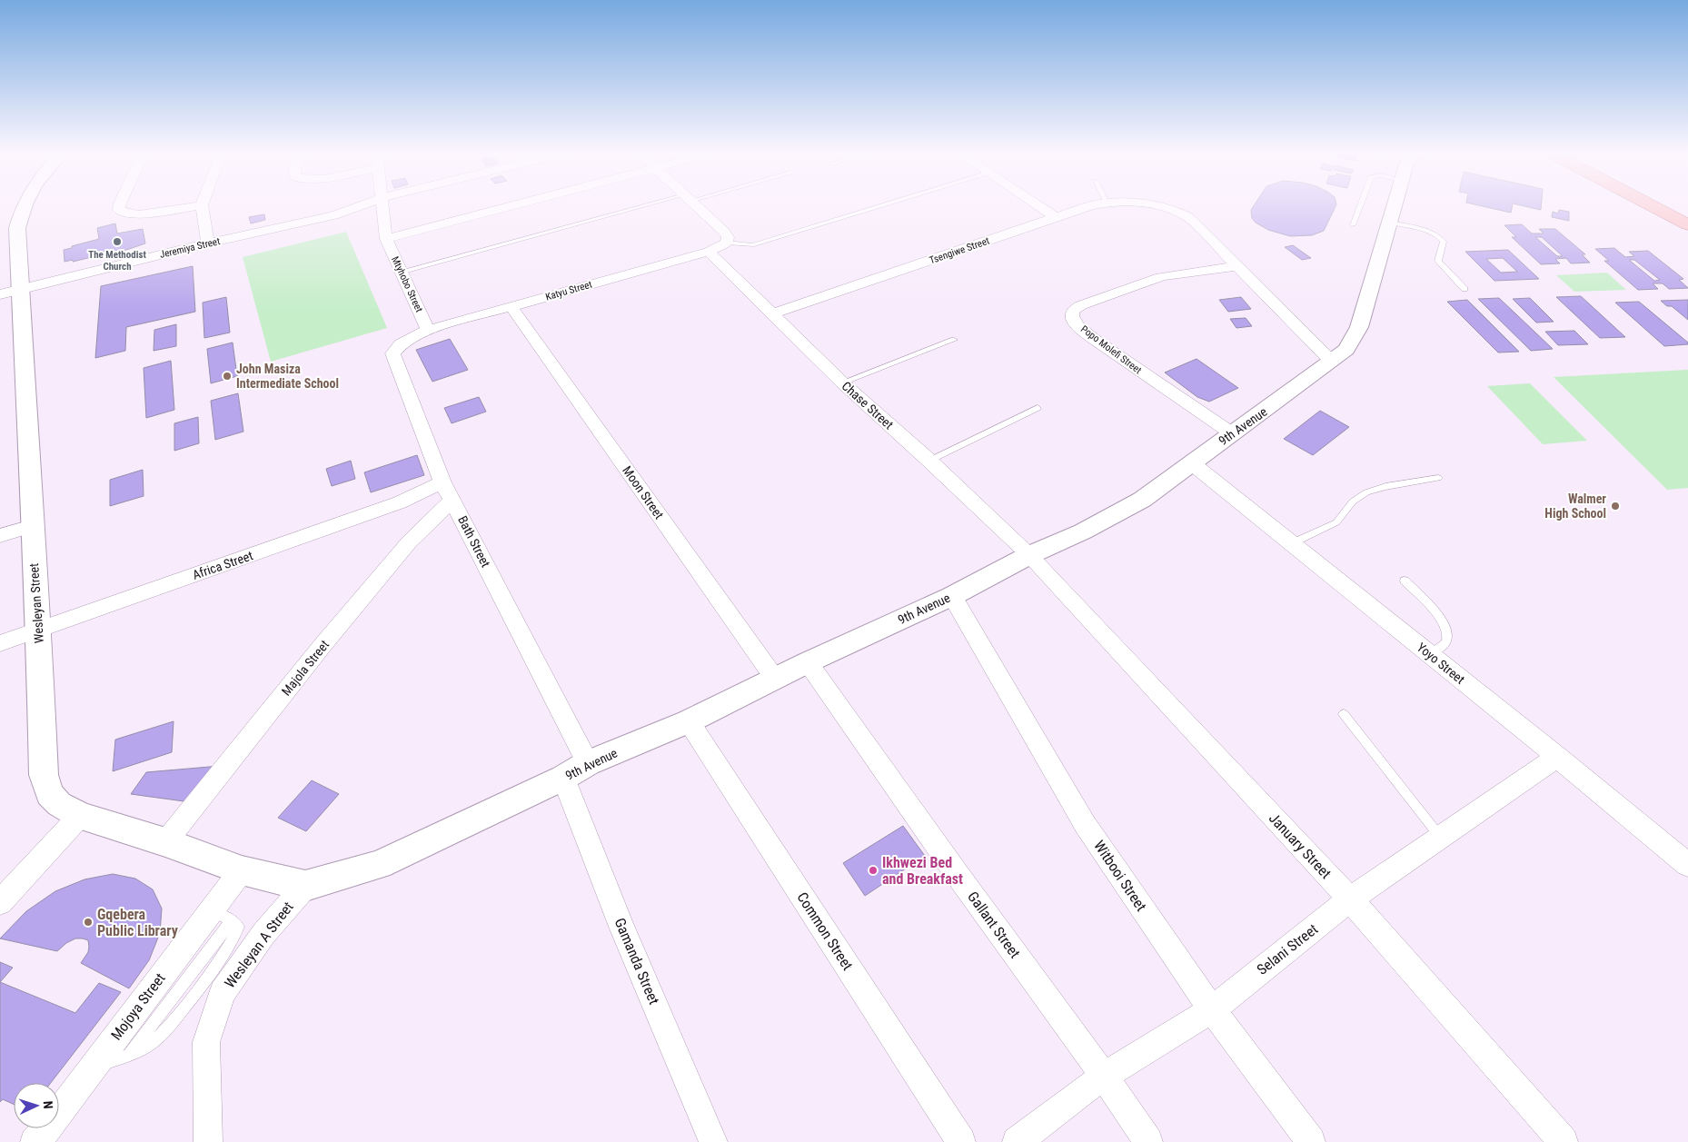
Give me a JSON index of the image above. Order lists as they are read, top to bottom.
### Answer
{
  "streets": {
    "street": [
      "Jeremiya Street",
      "Tsengiwe Street",
      "Mtyhobo Street",
      "Katyu Street",
      "Popo Molefi Street",
      "Chase Street",
      "9th Avenue",
      "Moon Street",
      "Bath Street",
      "Africa Street",
      "Wesleyan Street",
      "Yoyo Street",
      "Majola Street",
      "January Street",
      "Witbooi Street",
      "Gallant Street",
      "Common Street",
      "Wesleyan A Street",
      "Selani Street",
      "Gamanda Street",
      "Mojoya Street"
    ]
  },
  "crossings": [
    ["Jeremiya Street", "Wesleyan Street"],
    ["Tsengiwe Street", "Popo Molefi Street"],
    ["Tsengiwe Street", "Chase Street"],
    ["Tsengiwe Street", "9th Avenue"],
    ["Mtyhobo Street", "Katyu Street"],
    ["Mtyhobo Street", "Bath Street"],
    ["Katyu Street", "Chase Street"],
    ["Katyu Street", "Moon Street"],
    ["Katyu Street", "Bath Street"],
    ["Popo Molefi Street", "9th Avenue"],
    ["Chase Street", "9th Avenue"],
    ["Chase Street", "January Street"],
    ["9th Avenue", "Moon Street"],
    ["9th Avenue", "Bath Street"],
    ["9th Avenue", "Wesleyan Street"],
    ["9th Avenue", "Yoyo Street"],
    ["9th Avenue", "January Street"],
    ["9th Avenue", "Witbooi Street"],
    ["9th Avenue", "Gallant Street"],
    ["9th Avenue", "Common Street"],
    ["9th Avenue", "Wesleyan A Street"],
    ["9th Avenue", "Gamanda Street"],
    ["Bath Street", "Africa Street"],
    ["Bath Street", "Majola Street"],
    ["Africa Street", "Wesleyan Street"],
    ["Africa Street", "Majola Street"],
    ["Wesleyan Street", "Majola Street"],
    ["Wesleyan Street", "Wesleyan A Street"],
    ["Wesleyan Street", "Mojoya Street"],
    ["Yoyo Street", "Selani Street"],
    ["January Street", "Selani Street"],
    ["Witbooi Street", "Selani Street"],
    ["Gallant Street", "Selani Street"]
  ],
  "places": [
    "The Methodist Church",
    "John Masiza Intermediate School",
    "Walmer High School",
    "Ikhwezi Bed and Breakfast",
    "Gqebera Public Library"
  ],
  "north": "right"
}
